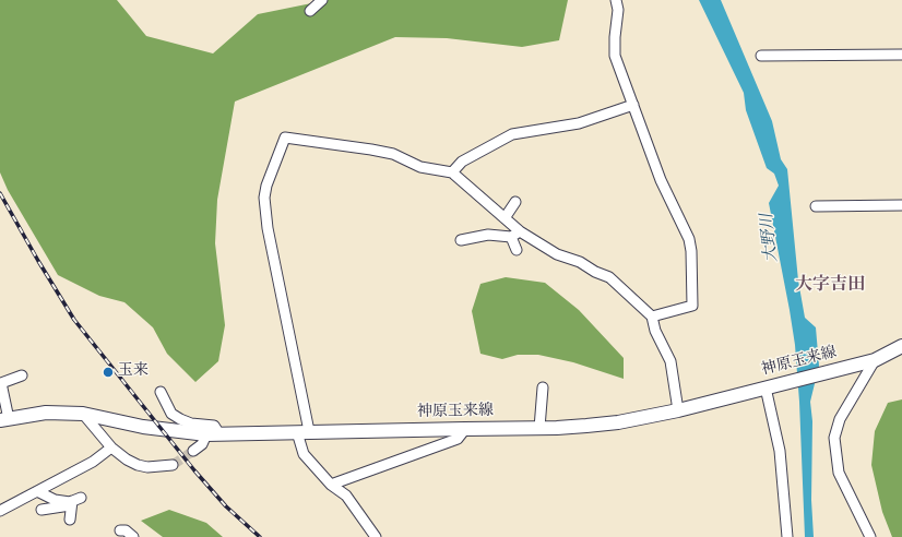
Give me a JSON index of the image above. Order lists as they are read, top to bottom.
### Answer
{
  "streets": {
    "main road": ["神原玉来線"]
  },
  "districts": ["大字吉田"],
  "water": ["大野川"],
  "places": ["玉来"]
}
